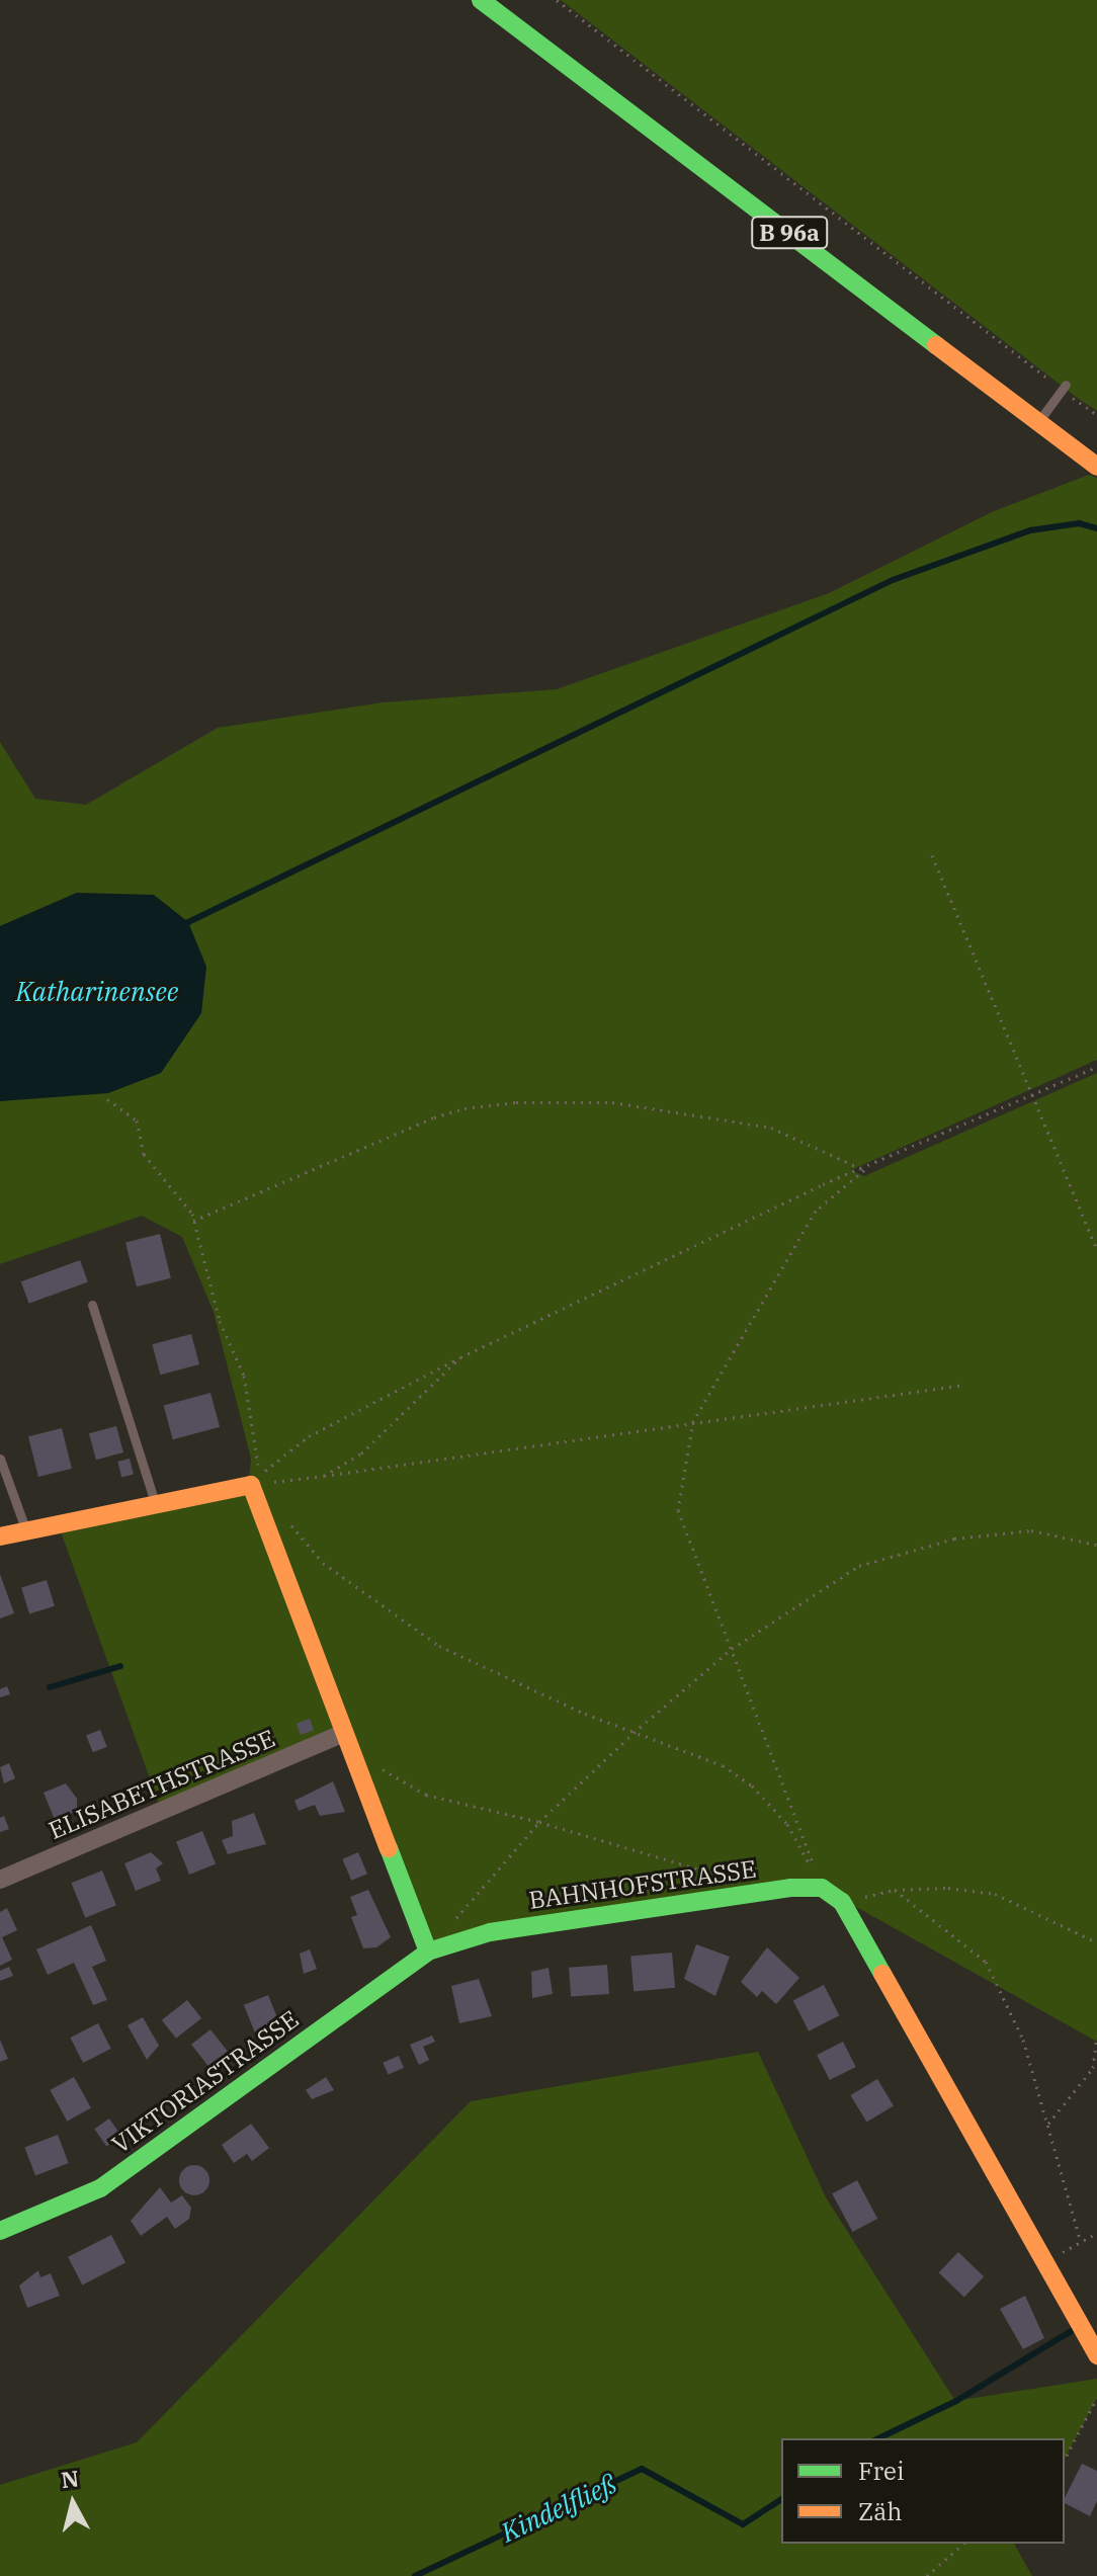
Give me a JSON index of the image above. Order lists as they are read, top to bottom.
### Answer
{
  "streets": {
    "street": [
      "B 96a",
      "ELISABETHSTRASSE",
      "BAHNHOFSTRASSE",
      "VIKTORIASTRASSE"
    ]
  },
  "crossings": [
    ["BAHNHOFSTRASSE", "VIKTORIASTRASSE"]
  ],
  "water": ["Katharinensee", "Kindelfließ"],
  "legend": ["Frei", "Zäh"],
  "north": "top"
}
